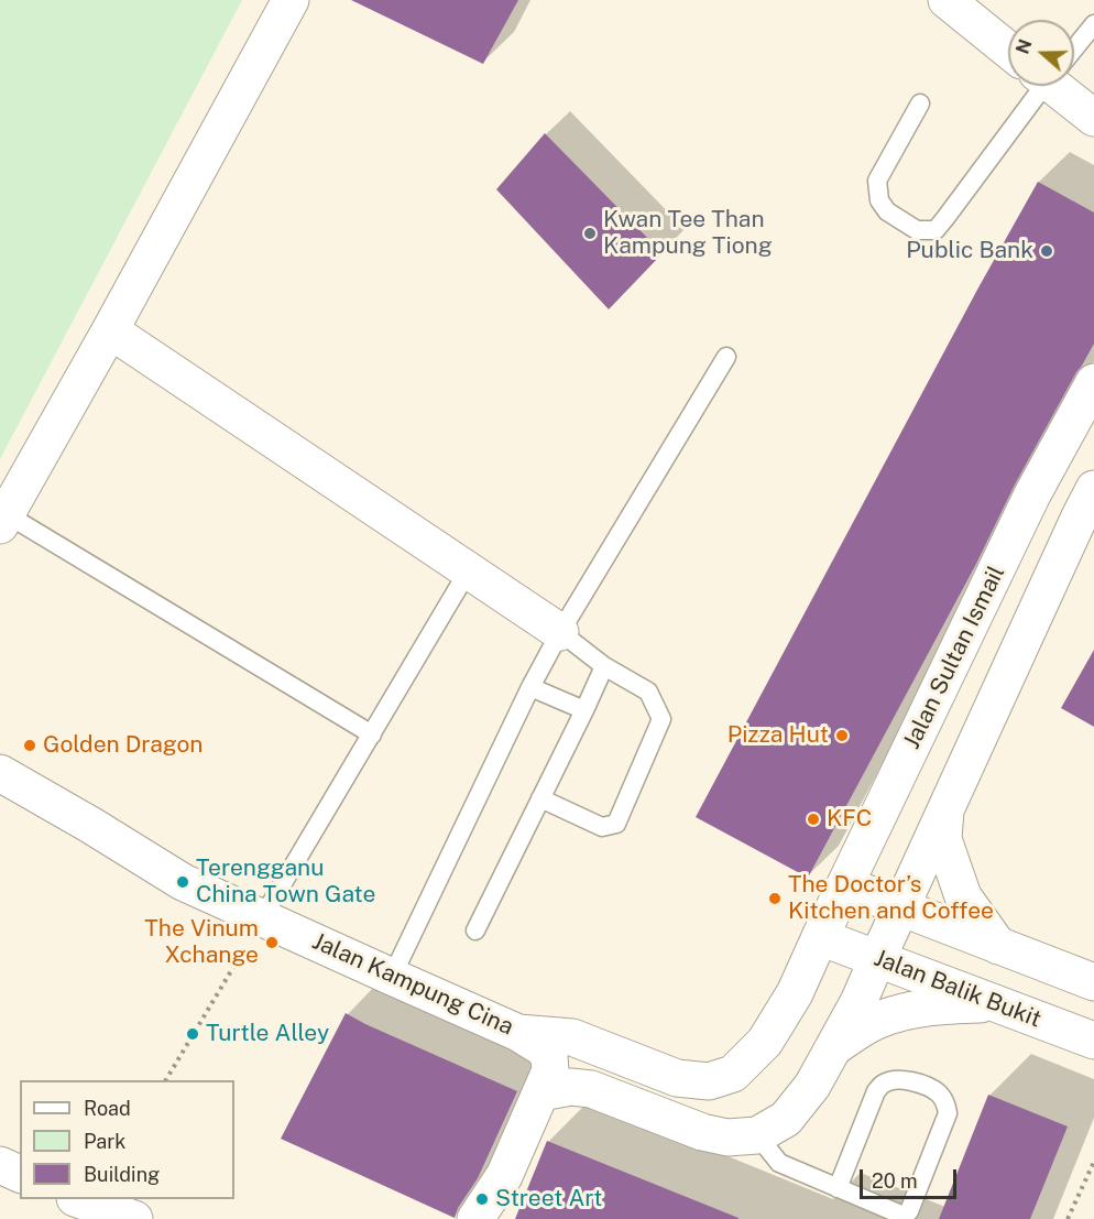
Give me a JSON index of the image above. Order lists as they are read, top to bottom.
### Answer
{
  "streets": {
    "street": ["Jalan Sultan Ismail", "Jalan Kampung Cina", "Jalan Balik Bukit"]
  },
  "crossings": [
    ["Jalan Sultan Ismail", "Jalan Kampung Cina"],
    ["Jalan Sultan Ismail", "Jalan Balik Bukit"],
    ["Jalan Kampung Cina", "Jalan Balik Bukit"]
  ],
  "places": [
    "Kwan Tee Than Kampung Tiong",
    "Public Bank",
    "Pizza Hut",
    "Golden Dragon",
    "KFC",
    "Terengganu China Town Gate",
    "The Doctor’s Kitchen and Coffee",
    "The Vinum Xchange",
    "Turtle Alley",
    "Street Art"
  ],
  "legend": ["Road", "Park", "Building"],
  "scale_bar": "20 m",
  "north": "left"
}
